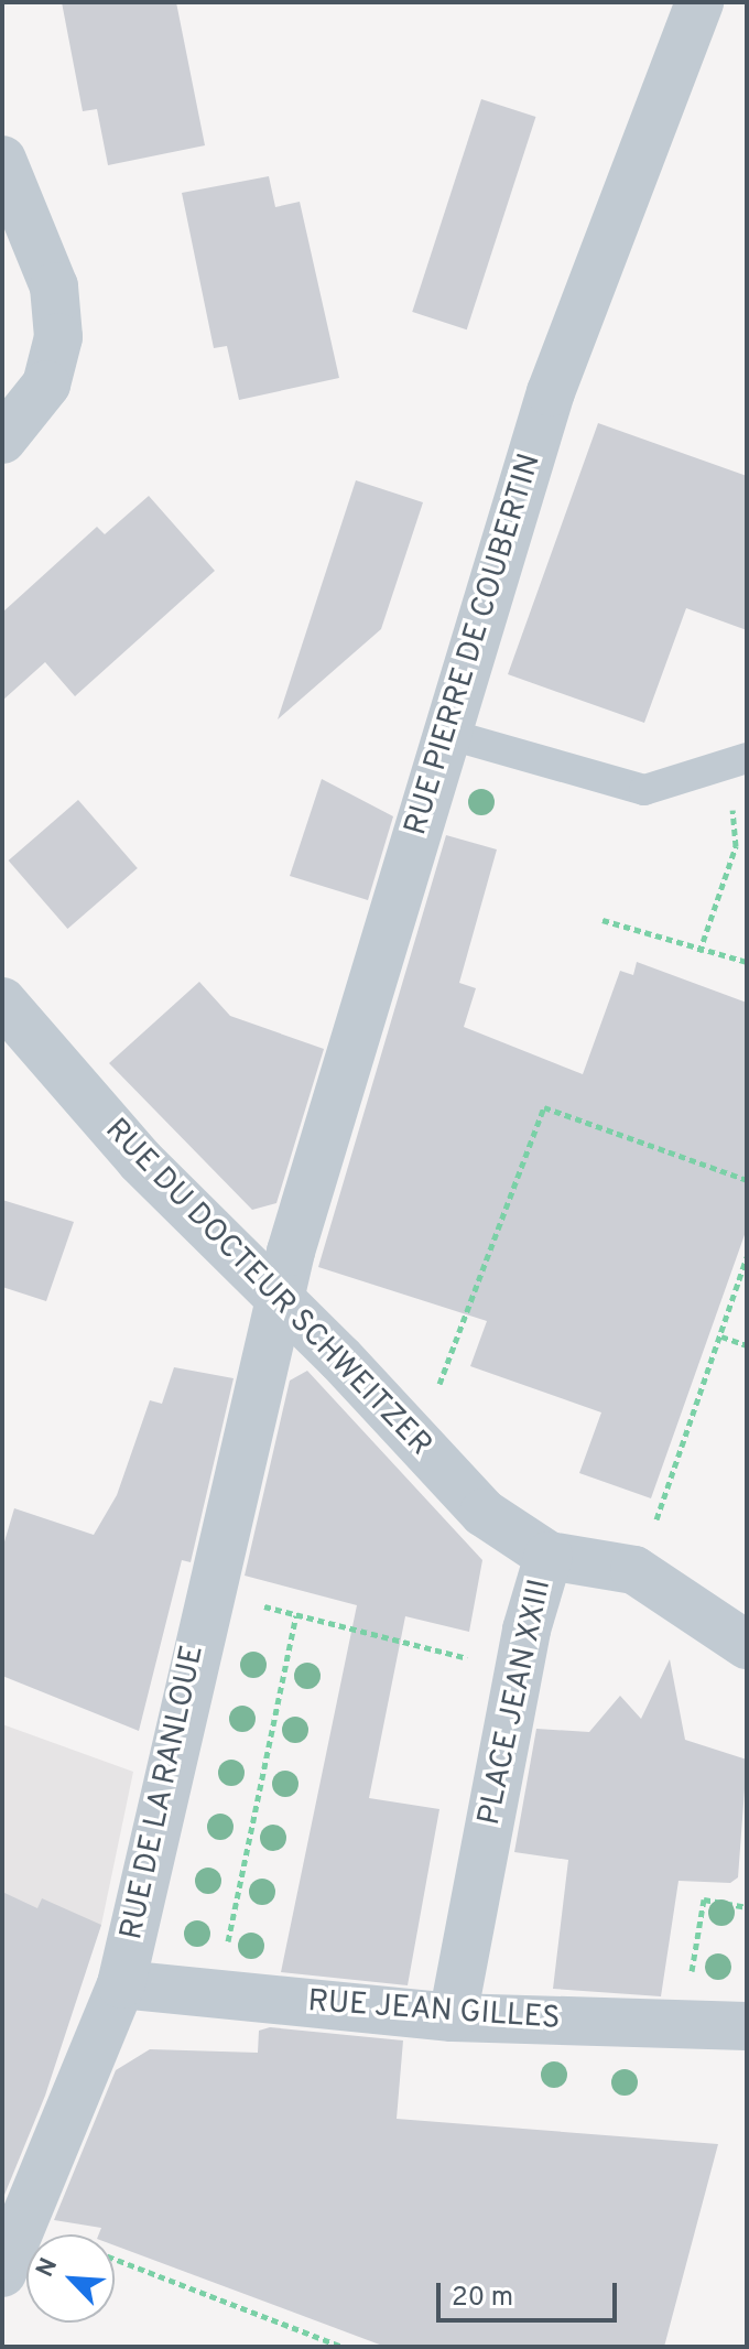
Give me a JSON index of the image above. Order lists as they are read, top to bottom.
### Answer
{
  "streets": {
    "street": [
      "RUE PIERRE DE COUBERTIN",
      "RUE DU DOCTEUR SCHWEITZER",
      "PLACE JEAN XXIII",
      "RUE DE LA RANLOUE",
      "RUE JEAN GILLES"
    ]
  },
  "crossings": [
    ["RUE PIERRE DE COUBERTIN", "RUE DU DOCTEUR SCHWEITZER"],
    ["RUE PIERRE DE COUBERTIN", "RUE DE LA RANLOUE"],
    ["RUE DU DOCTEUR SCHWEITZER", "PLACE JEAN XXIII"],
    ["RUE DU DOCTEUR SCHWEITZER", "RUE DE LA RANLOUE"],
    ["PLACE JEAN XXIII", "RUE JEAN GILLES"],
    ["RUE DE LA RANLOUE", "RUE JEAN GILLES"]
  ],
  "scale_bar": "20 m",
  "north": "top left"
}
